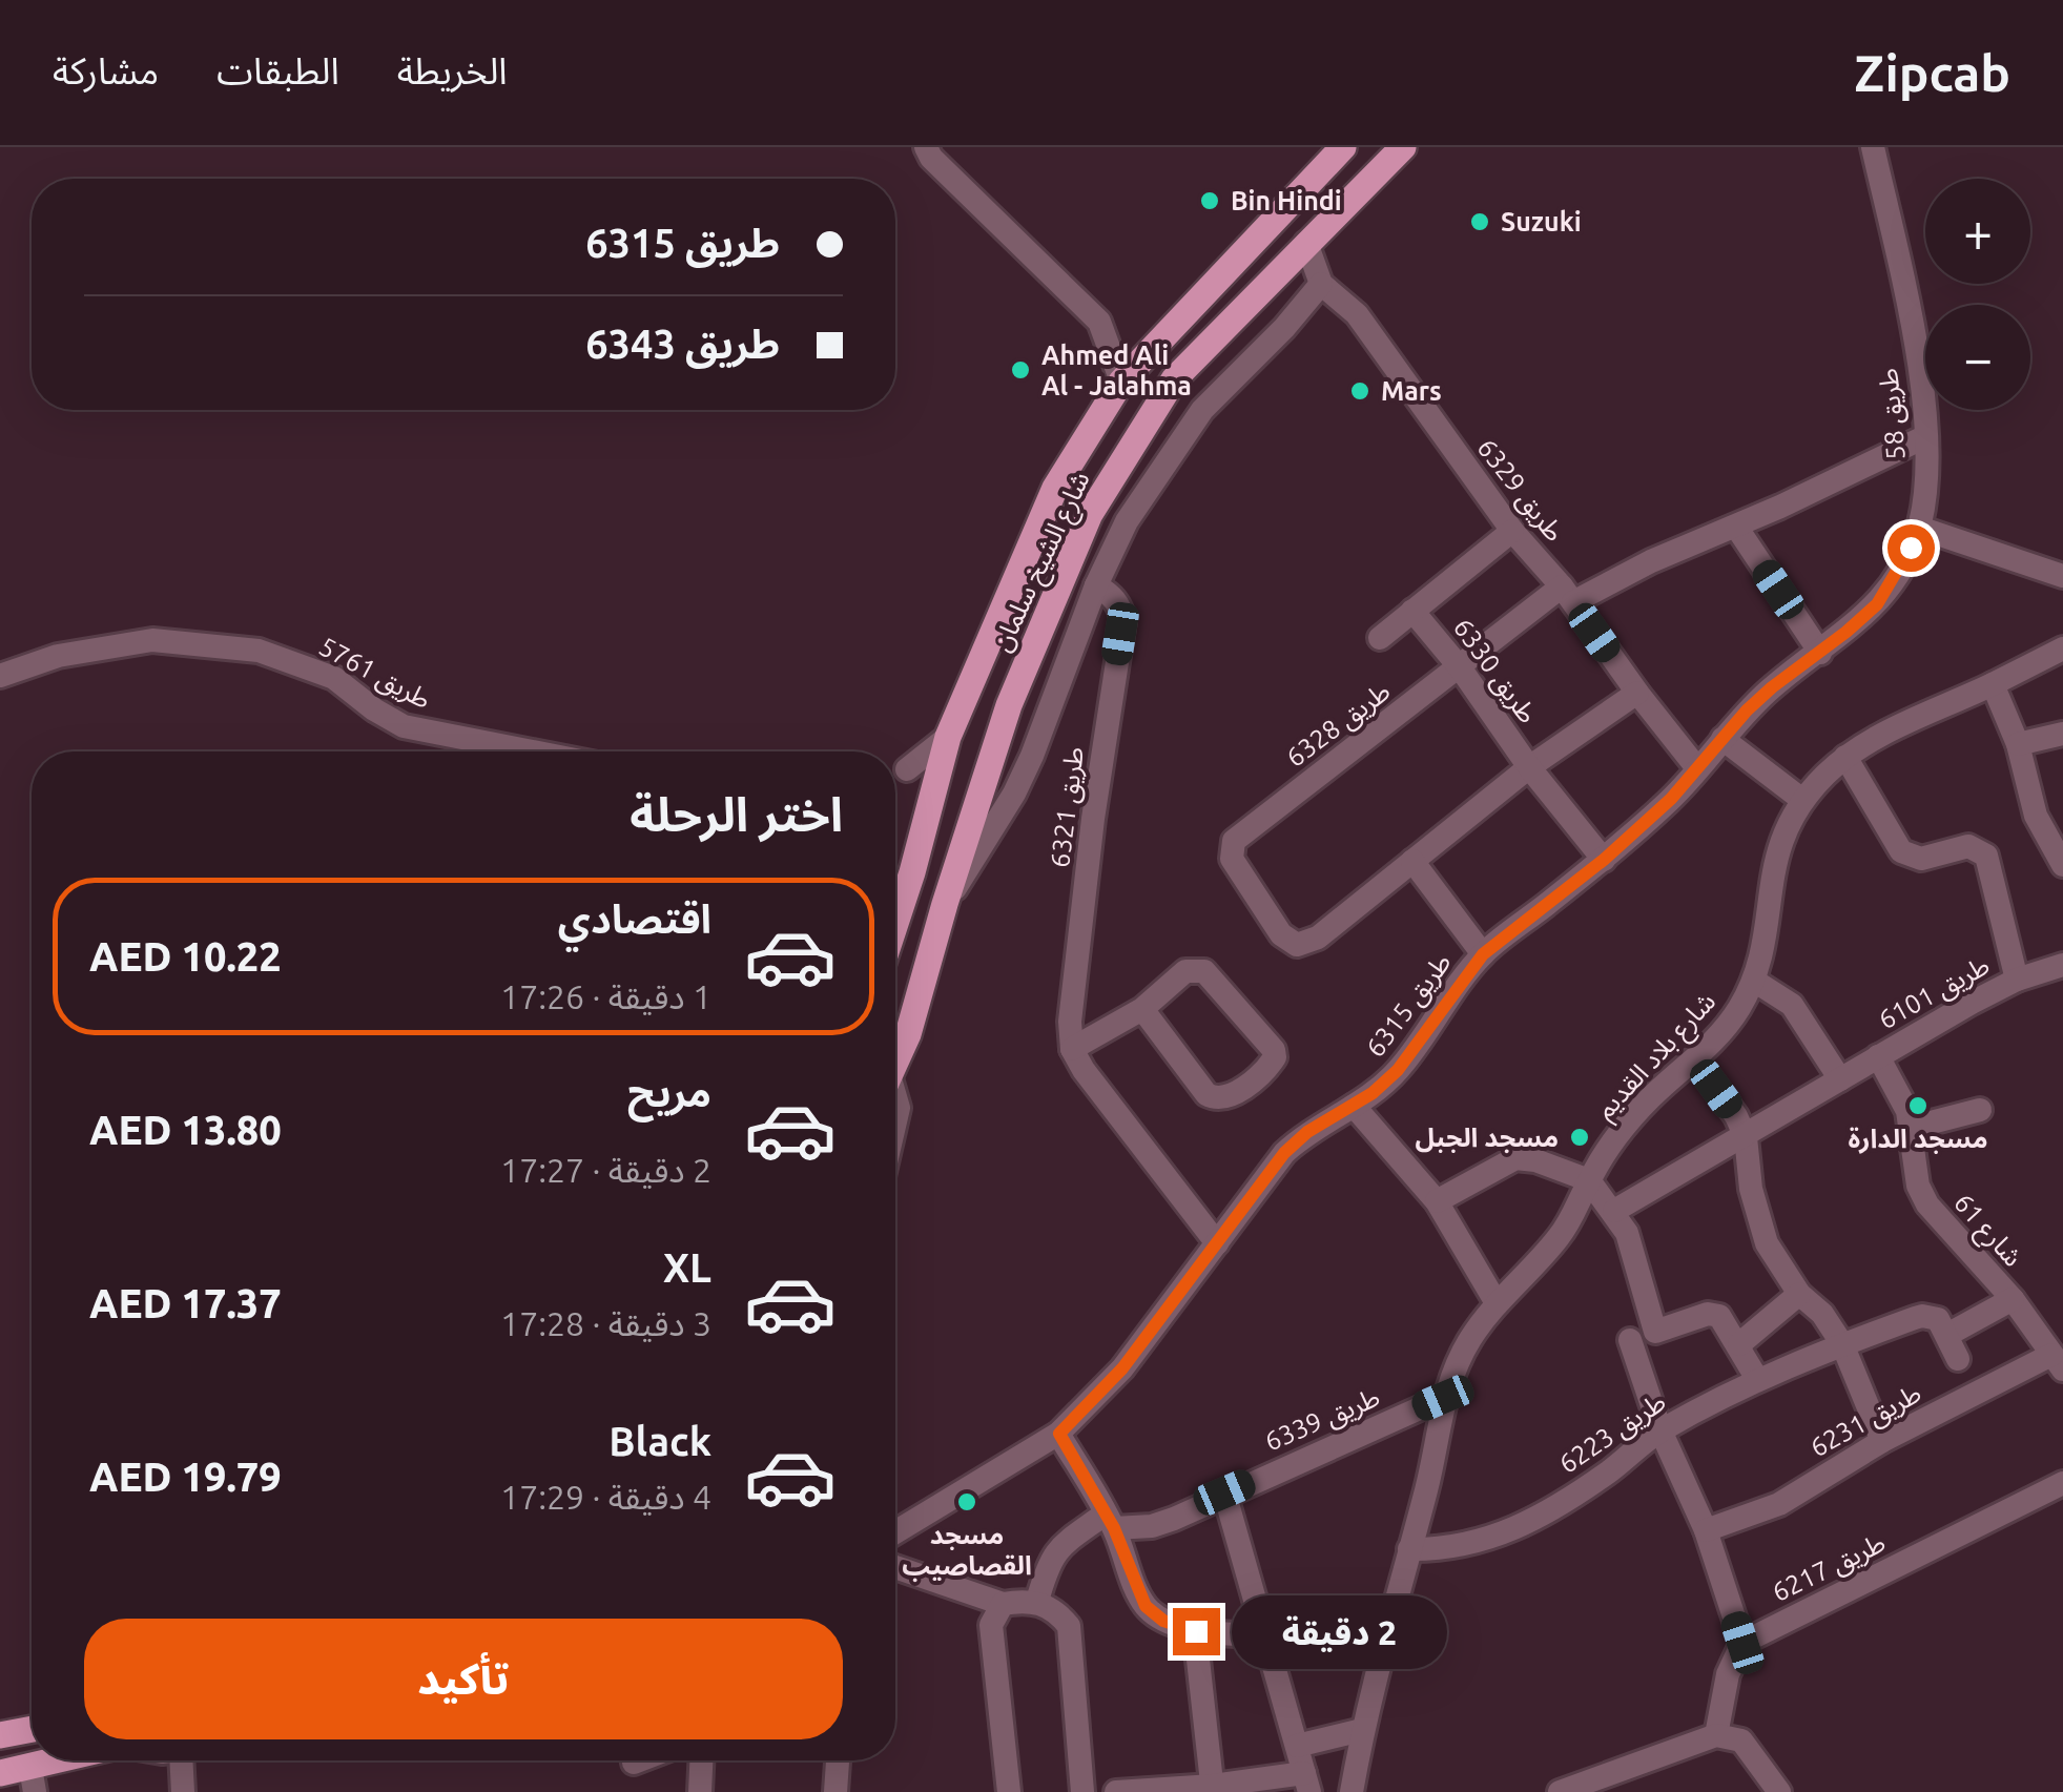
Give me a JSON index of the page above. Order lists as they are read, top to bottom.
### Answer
{
  "streets": {
    "main road": ["شارع الشيخ سلمان"],
    "street": [
      "طريق 58",
      "طريق 6329",
      "طريق 6330",
      "طريق 5761",
      "طريق 6328",
      "طريق 6321",
      "طريق 6101",
      "طريق 6315",
      "شارع بلاد القديم",
      "شارع 61",
      "طريق 6339",
      "طريق 6231",
      "طريق 6223",
      "طريق 6217"
    ]
  },
  "crossings": [
    ["طريق 58", "طريق 6328"],
    ["طريق 58", "طريق 6315"],
    ["طريق 6329", "شارع الشيخ سلمان"],
    ["طريق 6329", "طريق 6330"],
    ["طريق 6329", "طريق 6328"],
    ["طريق 6329", "طريق 6315"],
    ["طريق 6330", "طريق 6328"],
    ["طريق 6330", "طريق 6315"],
    ["طريق 6101", "شارع بلاد القديم"],
    ["طريق 6101", "شارع 61"],
    ["شارع بلاد القديم", "طريق 6339"],
    ["شارع بلاد القديم", "طريق 6223"],
    ["شارع 61", "طريق 6231"]
  ],
  "places": [
    "Bin Hindi",
    "Suzuki",
    "Ahmed Ali Al - Jalahma",
    "Mars",
    "مسجد الدارة",
    "مسجد الجبل",
    "مسجد القصاصيب"
  ],
  "page": {
    "header": "Zipcab",
    "nav": ["الخريطة", "الطبقات", "مشاركة"],
    "map_buttons": ["+", "−"],
    "banner": ["طريق 6315", "طريق 6343"],
    "heading": "اختر الرحلة",
    "list": [
      {
        "name": "اقتصادي",
        "note": "1 دقيقة · 17:26",
        "value": "AED 10.22"
      },
      {
        "name": "مريح",
        "note": "2 دقيقة · 17:27",
        "value": "AED 13.80"
      },
      {
        "name": "XL",
        "note": "3 دقيقة · 17:28",
        "value": "AED 17.37"
      },
      {
        "name": "Black",
        "note": "4 دقيقة · 17:29",
        "value": "AED 19.79"
      }
    ],
    "bubble": "2 دقيقة",
    "buttons": "تأكيد"
  }
}
